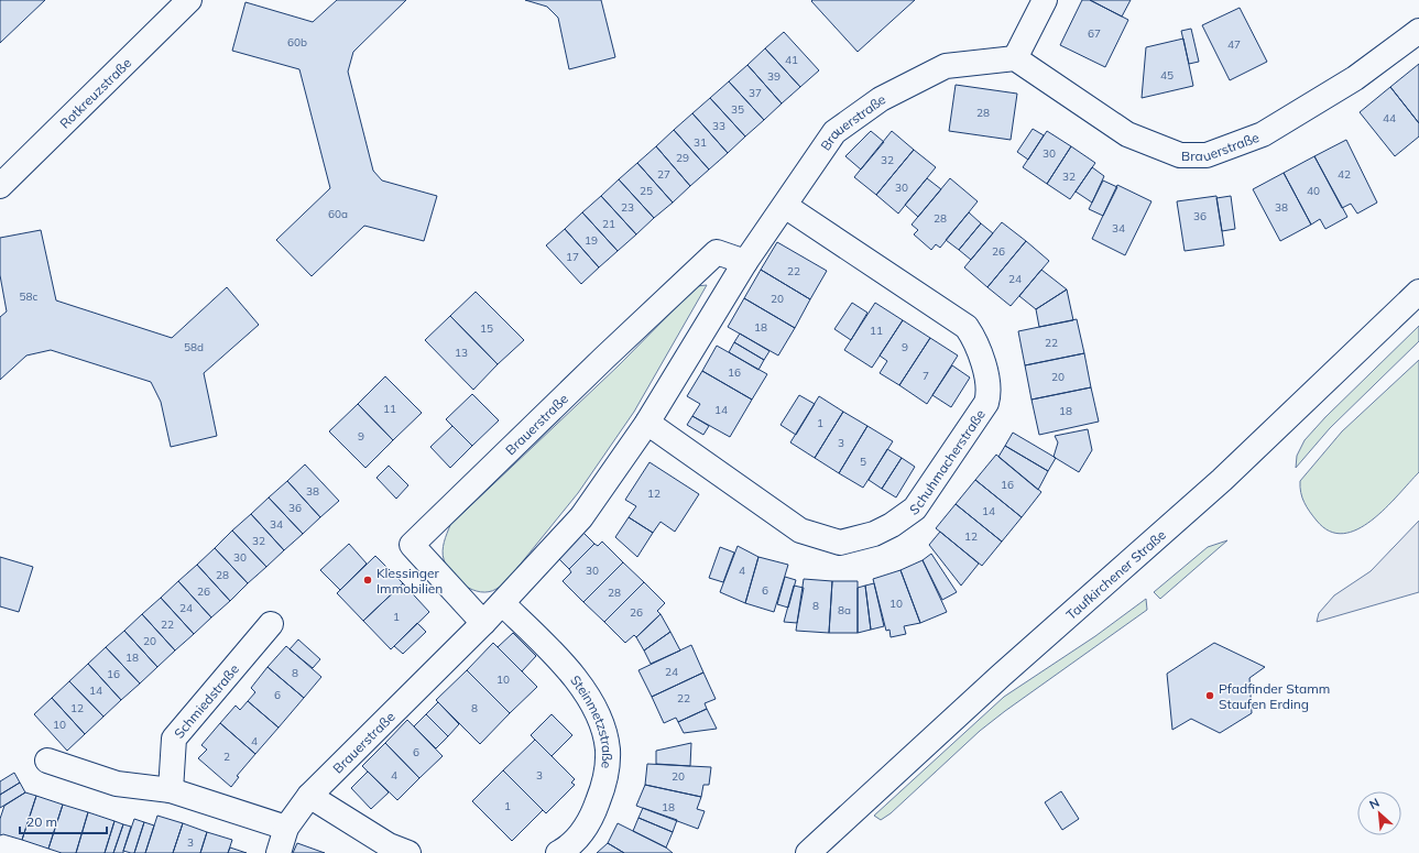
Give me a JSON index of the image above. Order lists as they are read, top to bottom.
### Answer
{
  "streets": {
    "street": [
      "Rotkreuzstraße",
      "Brauerstraße",
      "Schuhmacherstraße",
      "Taufkirchener Straße",
      "Schmiedstraße",
      "Steinmetzstraße"
    ]
  },
  "crossings": [
    ["Brauerstraße", "Schuhmacherstraße"],
    ["Brauerstraße", "Steinmetzstraße"]
  ],
  "places": ["Klessinger Immobilien", "Pfadfinder Stamm Staufen Erding"],
  "house_numbers": [
    "67",
    "60b",
    "47",
    "41",
    "45",
    "39",
    "37",
    "35",
    "28",
    "44",
    "33",
    "31",
    "30",
    "29",
    "32",
    "27",
    "42",
    "32",
    "30",
    "25",
    "40",
    "23",
    "38",
    "60a",
    "36",
    "28",
    "21",
    "34",
    "19",
    "26",
    "17",
    "22",
    "24",
    "58c",
    "20",
    "18",
    "15",
    "11",
    "22",
    "58d",
    "9",
    "13",
    "16",
    "7",
    "20",
    "11",
    "14",
    "18",
    "1",
    "9",
    "3",
    "5",
    "16",
    "38",
    "12",
    "36",
    "14",
    "34",
    "12",
    "32",
    "30",
    "30",
    "4",
    "28",
    "6",
    "26",
    "28",
    "10",
    "8",
    "24",
    "8a",
    "26",
    "1",
    "22",
    "20",
    "18",
    "24",
    "8",
    "16",
    "10",
    "14",
    "6",
    "22",
    "12",
    "8",
    "10",
    "4",
    "6",
    "2",
    "4",
    "3",
    "20",
    "1",
    "18",
    "3"
  ],
  "scale_bar": "20 m",
  "north": "top left"
}
